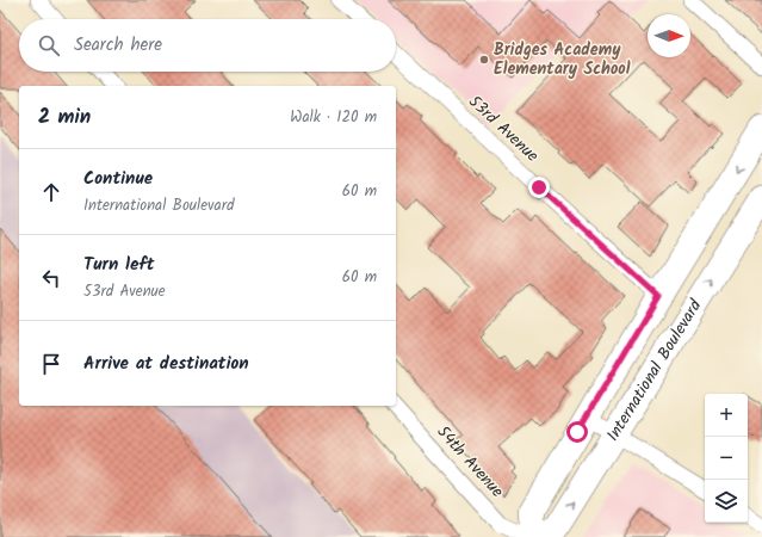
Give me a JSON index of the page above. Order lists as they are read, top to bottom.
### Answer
{
  "streets": {
    "main road": ["International Boulevard"],
    "street": ["53rd Avenue", "54th Avenue"]
  },
  "crossings": [
    ["53rd Avenue", "International Boulevard"]
  ],
  "places": ["Bridges Academy Elementary School"],
  "north": "right",
  "page": {
    "search": "Search here",
    "heading": ["2 min", "Walk · 120 m"],
    "list": [
      ["Continue", "International Boulevard", "60 m"],
      ["Turn left", "53rd Avenue", "60 m"],
      "Arrive at destination"
    ],
    "map_buttons": ["+", "−"]
  }
}
